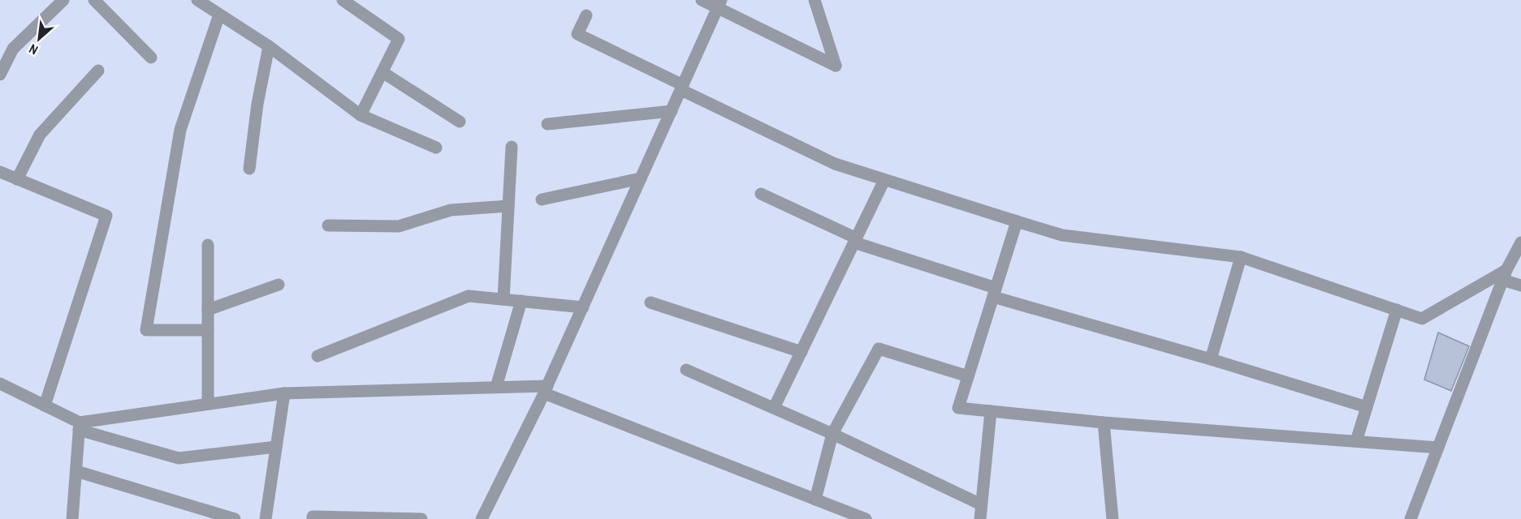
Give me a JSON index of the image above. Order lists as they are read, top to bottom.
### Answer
{
  "north": "bottom left"
}
